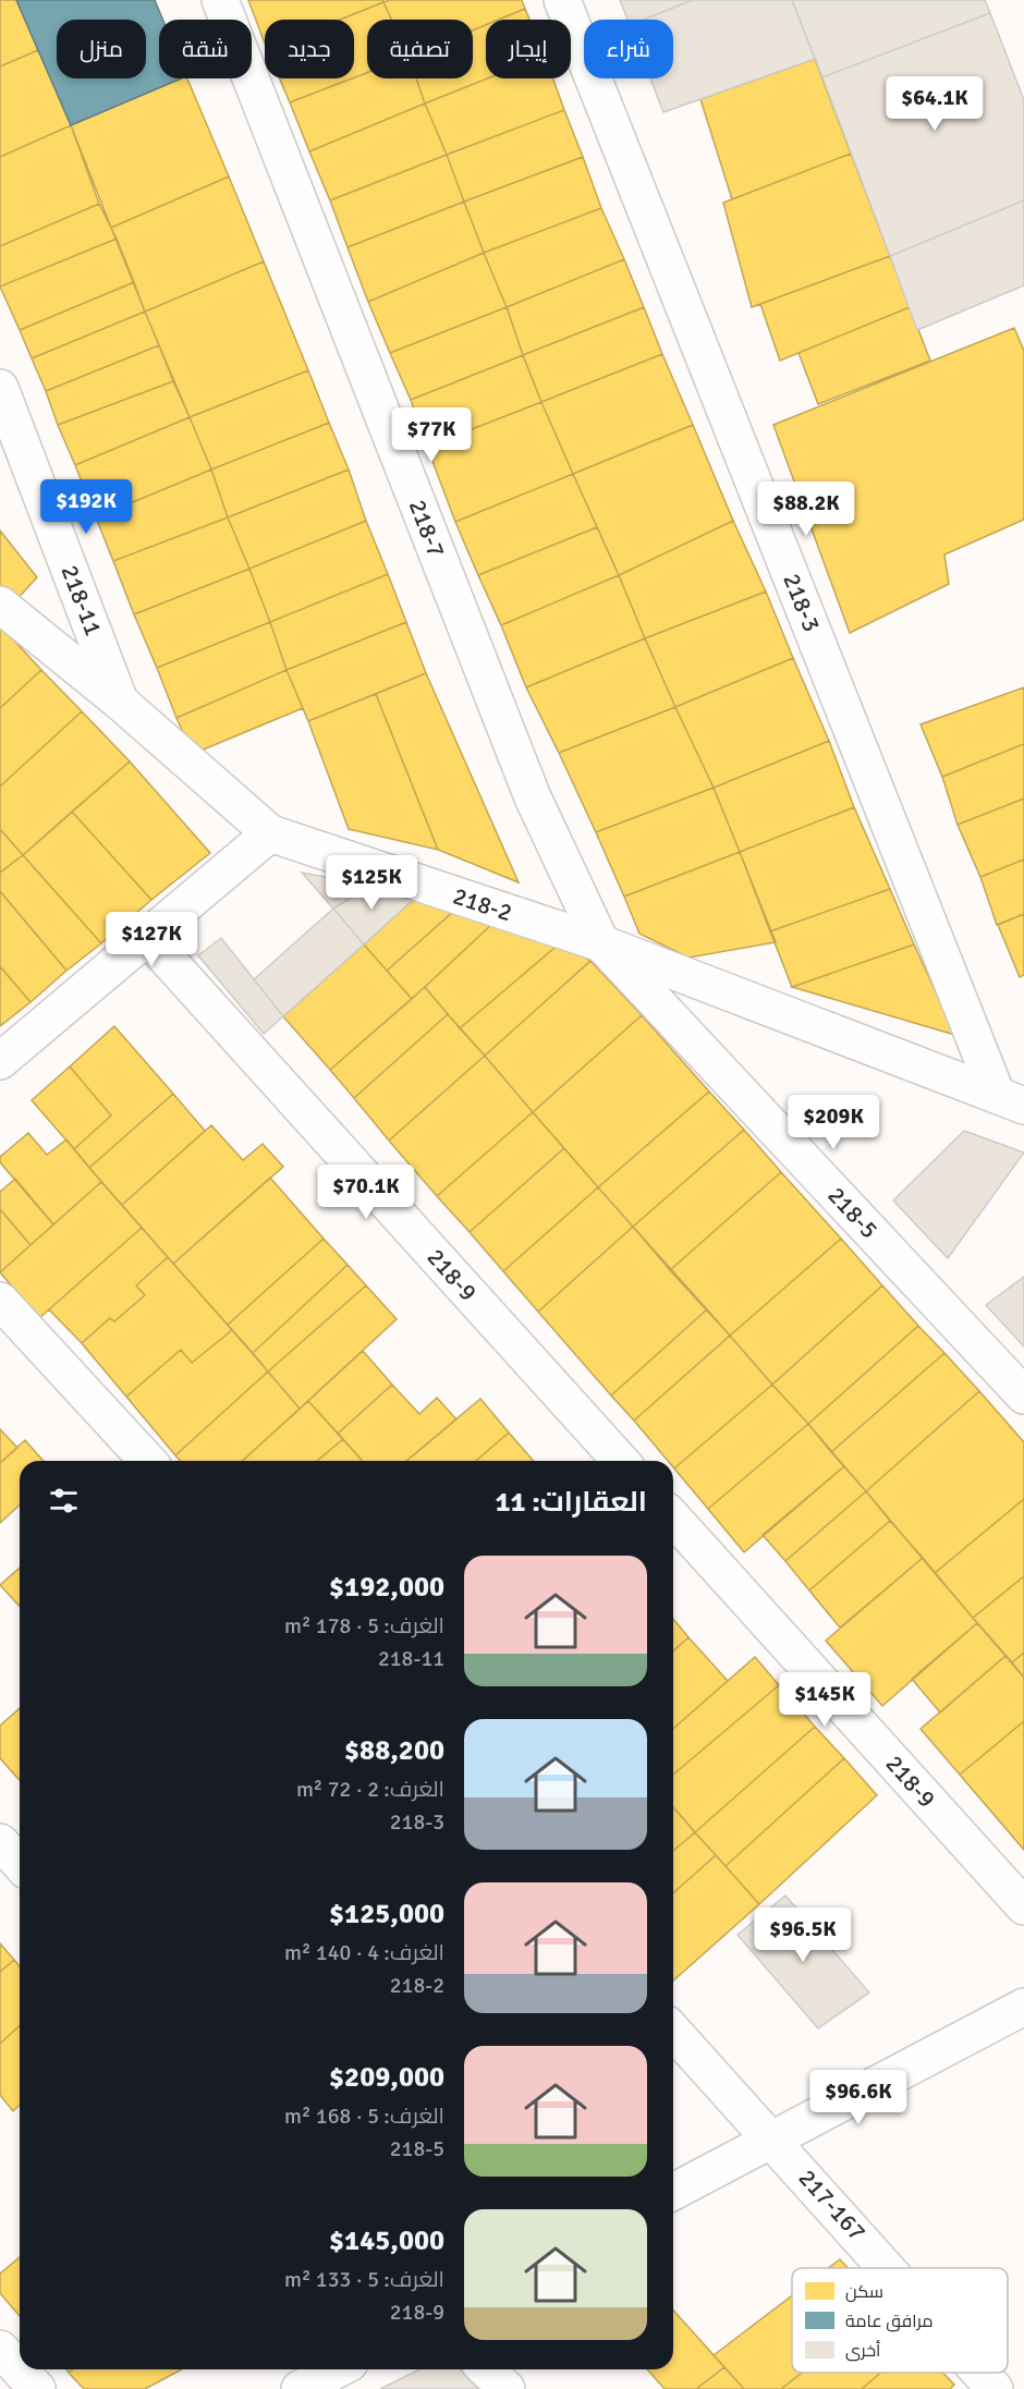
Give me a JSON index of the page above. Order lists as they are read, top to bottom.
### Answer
{
  "streets": {
    "street": [
      "218-7",
      "218-11",
      "218-3",
      "218-2",
      "218-5",
      "218-9",
      "217-167"
    ]
  },
  "crossings": [
    ["218-7", "218-2"],
    ["218-7", "218-5"],
    ["218-11", "218-2"],
    ["218-3", "218-2"],
    ["218-2", "218-5"]
  ],
  "legend": ["سكن", "مرافق عامة", "أخرى"],
  "page": {
    "chip": [
      "شراء",
      "إيجار",
      "تصفية",
      "جديد",
      "شقة",
      "منزل"
    ],
    "price": [
      "$64.1K",
      "$77K",
      "$192K",
      "$88.2K",
      "$125K",
      "$127K",
      "$209K",
      "$70.1K",
      "$145K",
      "$96.5K",
      "$96.6K"
    ],
    "heading": "العقارات: 11",
    "list": [
      {
        "name": "$192,000",
        "note": "الغرف: 5 · 178 m² · 218-11"
      },
      {
        "name": "$88,200",
        "note": "الغرف: 2 · 72 m² · 218-3"
      },
      {
        "name": "$125,000",
        "note": "الغرف: 4 · 140 m² · 218-2"
      },
      {
        "name": "$209,000",
        "note": "الغرف: 5 · 168 m² · 218-5"
      },
      {
        "name": "$145,000",
        "note": "الغرف: 5 · 133 m² · 218-9"
      }
    ]
  }
}
